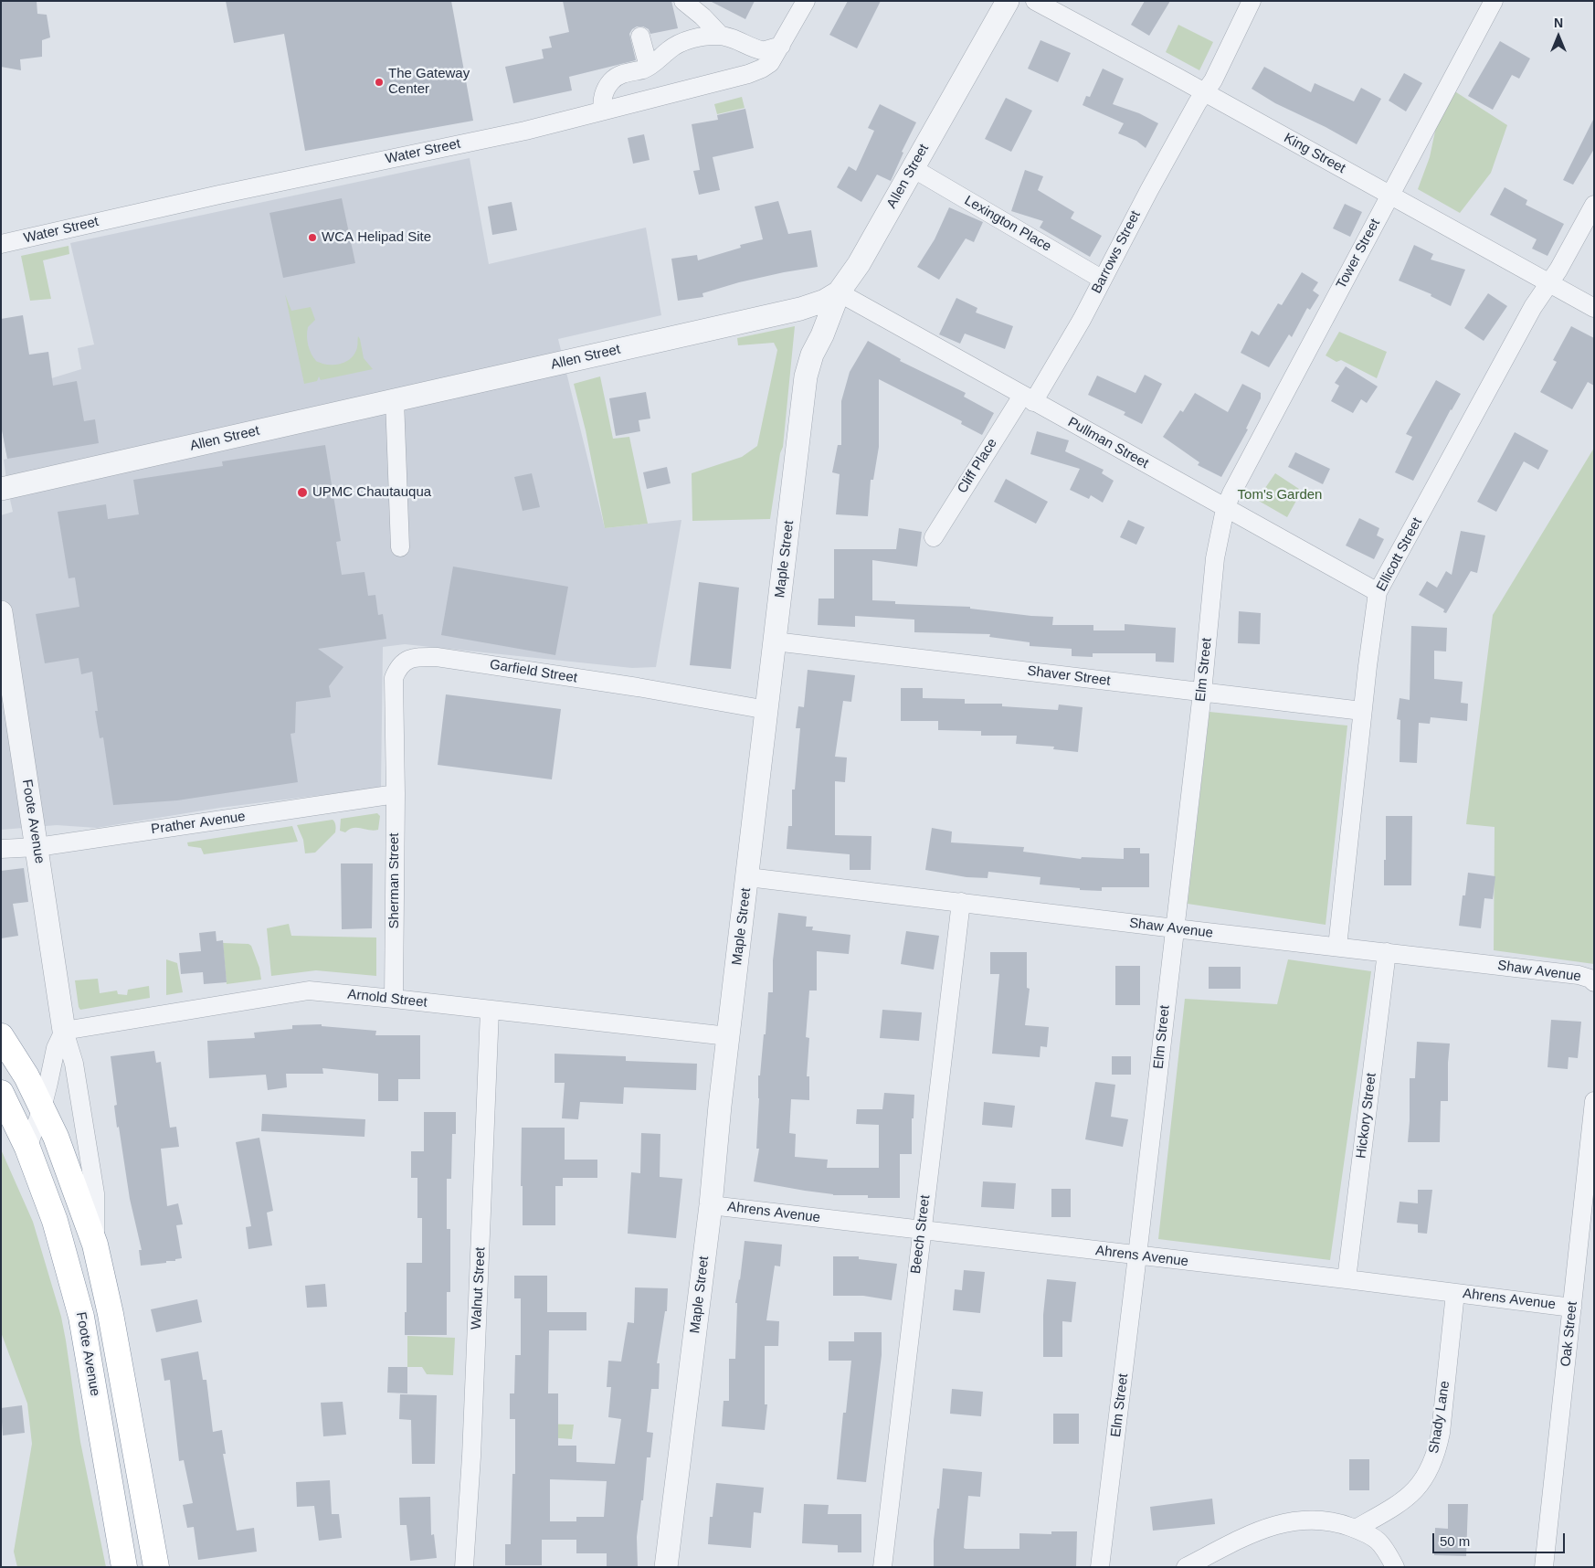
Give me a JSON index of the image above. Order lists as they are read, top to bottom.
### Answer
{
  "streets": {
    "highway": ["Foote Avenue"],
    "street": [
      "Water Street",
      "King Street",
      "Allen Street",
      "Lexington Place",
      "Barrows Street",
      "Tower Street",
      "Pullman Street",
      "Cliff Place",
      "Ellicott Street",
      "Maple Street",
      "Elm Street",
      "Garfield Street",
      "Shaver Street",
      "Prather Avenue",
      "Sherman Street",
      "Shaw Avenue",
      "Arnold Street",
      "Hickory Street",
      "Ahrens Avenue",
      "Beech Street",
      "Walnut Street",
      "Oak Street",
      "Shady Lane"
    ]
  },
  "crossings": [
    ["King Street", "Barrows Street"],
    ["King Street", "Tower Street"],
    ["King Street", "Ellicott Street"],
    ["Allen Street", "Lexington Place"],
    ["Allen Street", "Pullman Street"],
    ["Allen Street", "Maple Street"],
    ["Lexington Place", "Barrows Street"],
    ["Barrows Street", "Pullman Street"],
    ["Barrows Street", "Cliff Place"],
    ["Tower Street", "Pullman Street"],
    ["Tower Street", "Elm Street"],
    ["Pullman Street", "Cliff Place"],
    ["Pullman Street", "Ellicott Street"],
    ["Pullman Street", "Maple Street"],
    ["Pullman Street", "Elm Street"],
    ["Ellicott Street", "Shaver Street"],
    ["Ellicott Street", "Shaw Avenue"],
    ["Maple Street", "Garfield Street"],
    ["Maple Street", "Shaver Street"],
    ["Maple Street", "Shaw Avenue"],
    ["Maple Street", "Arnold Street"],
    ["Maple Street", "Ahrens Avenue"],
    ["Elm Street", "Shaver Street"],
    ["Elm Street", "Shaw Avenue"],
    ["Elm Street", "Ahrens Avenue"],
    ["Garfield Street", "Sherman Street"],
    ["Foote Avenue", "Prather Avenue"],
    ["Foote Avenue", "Arnold Street"],
    ["Prather Avenue", "Sherman Street"],
    ["Sherman Street", "Arnold Street"],
    ["Shaw Avenue", "Hickory Street"],
    ["Shaw Avenue", "Beech Street"],
    ["Arnold Street", "Walnut Street"],
    ["Hickory Street", "Ahrens Avenue"],
    ["Ahrens Avenue", "Beech Street"],
    ["Ahrens Avenue", "Oak Street"],
    ["Ahrens Avenue", "Shady Lane"]
  ],
  "parks": ["Tom's Garden"],
  "places": ["The Gateway Center", "WCA Helipad Site", "UPMC Chautauqua"],
  "scale_bar": "50 m",
  "north": "top"
}
